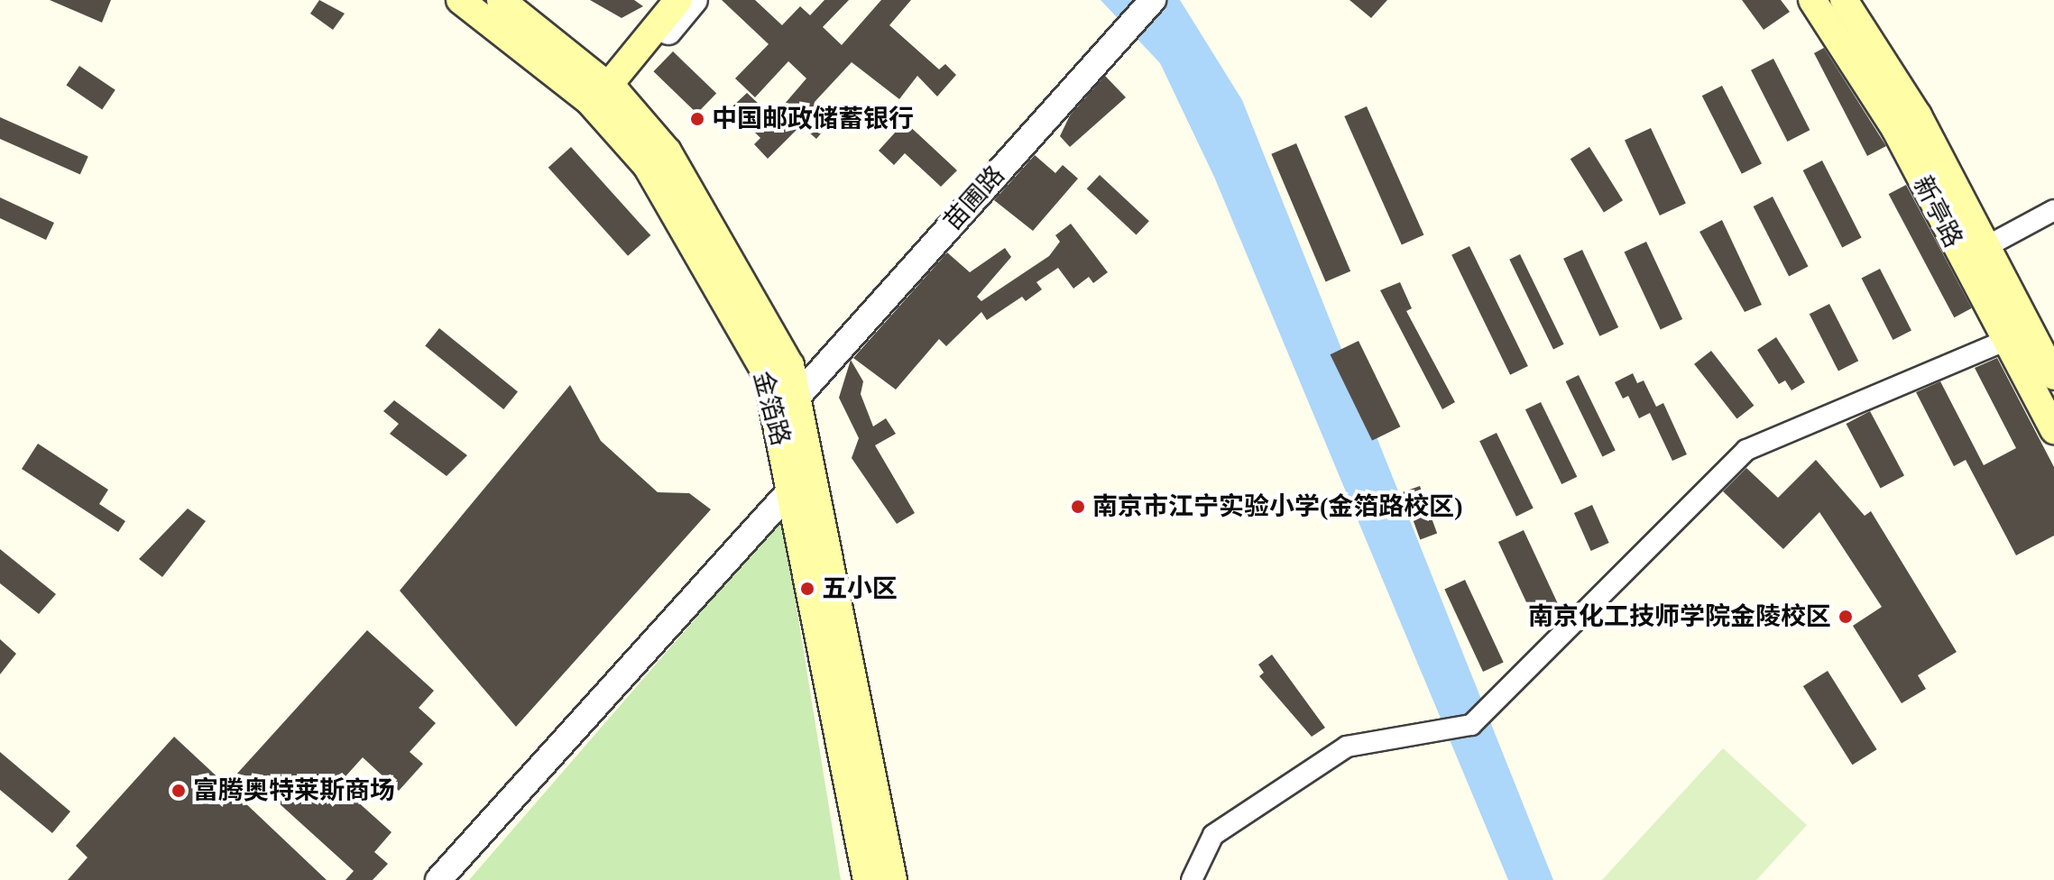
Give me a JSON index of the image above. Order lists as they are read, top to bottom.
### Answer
{
  "streets": {
    "main road": ["新亭路", "金箔路"],
    "street": ["苗圃路"]
  },
  "crossings": [
    ["苗圃路", "金箔路"]
  ],
  "places": [
    "中国邮政储蓄银行",
    "南京市江宁实验小学(金箔路校区)",
    "五小区",
    "南京化工技师学院金陵校区",
    "富腾奥特莱斯商场"
  ]
}
